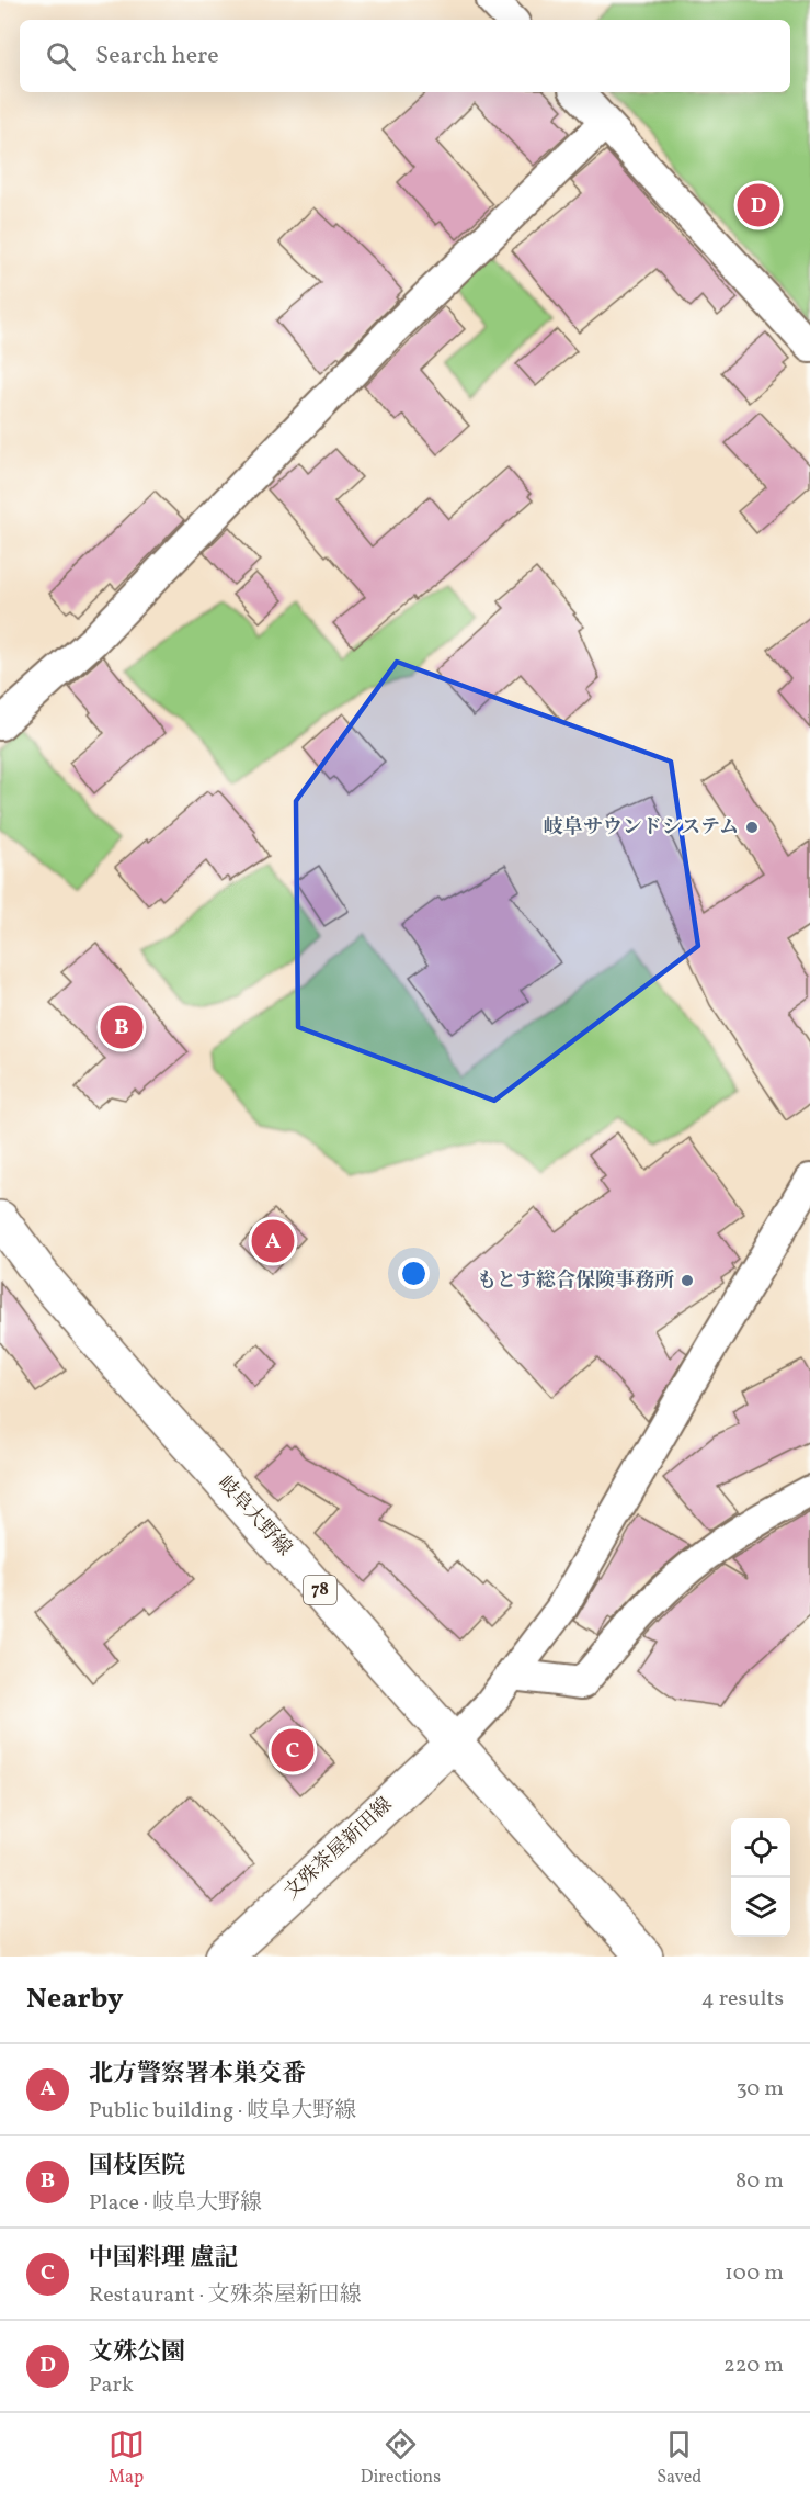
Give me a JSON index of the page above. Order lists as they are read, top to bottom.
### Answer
{
  "streets": {
    "main road": ["岐阜大野線", "78", "文殊茶屋新田線"]
  },
  "crossings": [
    ["岐阜大野線", "文殊茶屋新田線"]
  ],
  "places": ["岐阜サウンドシステム", "もとす総合保険事務所"],
  "page": {
    "search": "Search here",
    "pins": [
      "D",
      "B",
      "A",
      "C"
    ],
    "heading": ["Nearby", "4 results"],
    "list": [
      {
        "mark": "A",
        "name": "北方警察署本巣交番",
        "note": "Public building · 岐阜大野線",
        "value": "30 m"
      },
      {
        "mark": "B",
        "name": "国枝医院",
        "note": "Place · 岐阜大野線",
        "value": "80 m"
      },
      {
        "mark": "C",
        "name": "中国料理 盧記",
        "note": "Restaurant · 文殊茶屋新田線",
        "value": "100 m"
      },
      {
        "mark": "D",
        "name": "文殊公園",
        "note": "Park",
        "value": "220 m"
      }
    ],
    "nav": ["Map", "Directions", "Saved"]
  }
}
